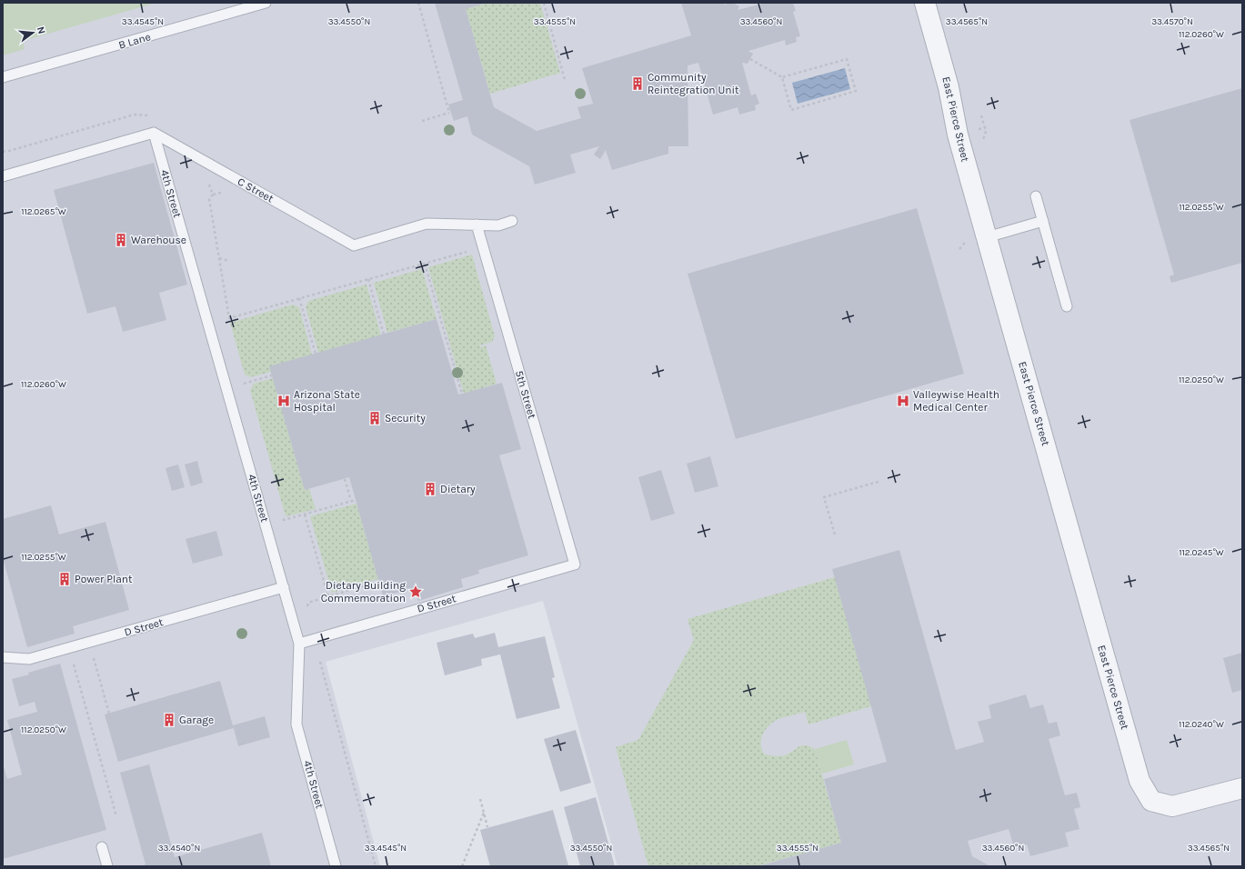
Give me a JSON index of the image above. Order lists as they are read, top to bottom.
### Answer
{
  "streets": {
    "street": ["East Pierce Street"],
    "lane": [
      "B Lane",
      "C Street",
      "4th Street",
      "5th Street",
      "D Street"
    ]
  },
  "crossings": [
    ["C Street", "4th Street"],
    ["C Street", "5th Street"],
    ["4th Street", "D Street"],
    ["5th Street", "D Street"]
  ],
  "places": {
    "building": [
      "Community Reintegration Unit",
      "Warehouse",
      "Security",
      "Dietary",
      "Power Plant",
      "Garage"
    ],
    "hospital": ["Arizona State Hospital", "Valleywise Health Medical Center"],
    "place": ["Dietary Building Commemoration"]
  },
  "north": "right",
  "coordinates": [
    "33.4545°N",
    "33.4550°N",
    "33.4555°N",
    "33.4560°N",
    "33.4565°N",
    "33.4570°N",
    "112.0260°W",
    "112.0255°W",
    "112.0265°W",
    "112.0250°W",
    "112.0245°W",
    "112.0240°W",
    "33.4540°N"
  ]
}
